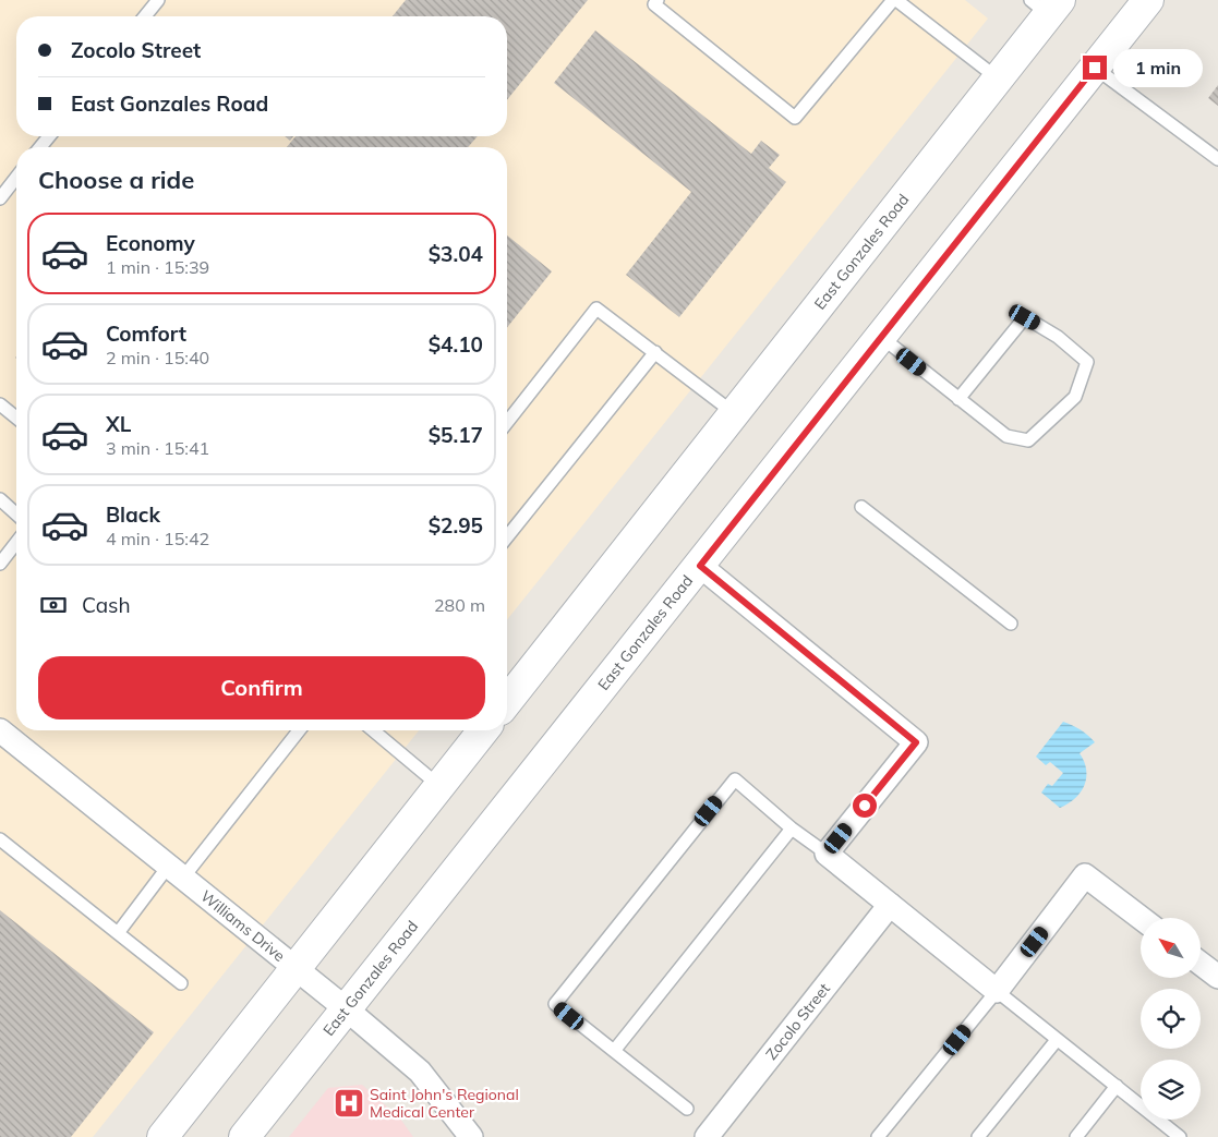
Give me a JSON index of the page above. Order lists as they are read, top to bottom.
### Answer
{
  "streets": {
    "main road": ["East Gonzales Road"],
    "street": ["Williams Drive", "Zocolo Street"]
  },
  "crossings": [
    ["East Gonzales Road", "Williams Drive"]
  ],
  "places": {
    "hospital": ["Saint John's Regional Medical Center"]
  },
  "north": "top left",
  "page": {
    "banner": ["Zocolo Street", "East Gonzales Road"],
    "bubble": "1 min",
    "heading": "Choose a ride",
    "list": [
      {
        "name": "Economy",
        "note": "1 min · 15:39",
        "value": "$3.04"
      },
      {
        "name": "Comfort",
        "note": "2 min · 15:40",
        "value": "$4.10"
      },
      {
        "name": "XL",
        "note": "3 min · 15:41",
        "value": "$5.17"
      },
      {
        "name": "Black",
        "note": "4 min · 15:42",
        "value": "$2.95"
      }
    ],
    "pay": ["Cash", "280 m"],
    "buttons": "Confirm"
  }
}
